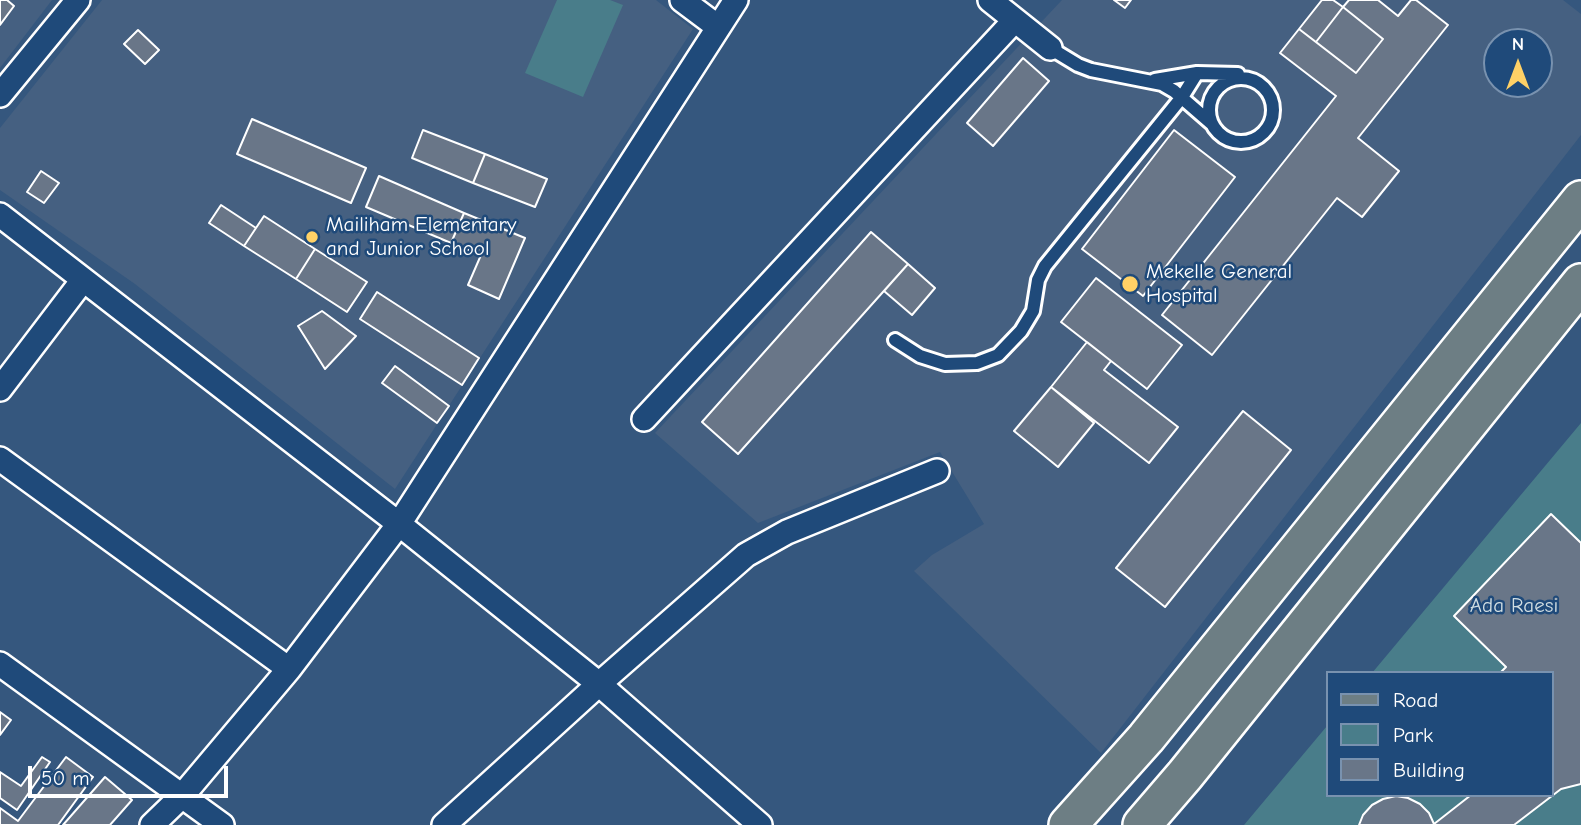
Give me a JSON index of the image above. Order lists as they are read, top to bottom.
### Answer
{
  "parks": ["Ada Raesi"],
  "places": ["Mailiham Elementary and Junior School", "Mekelle General Hospital"],
  "legend": ["Road", "Park", "Building"],
  "scale_bar": "50 m",
  "north": "top"
}
